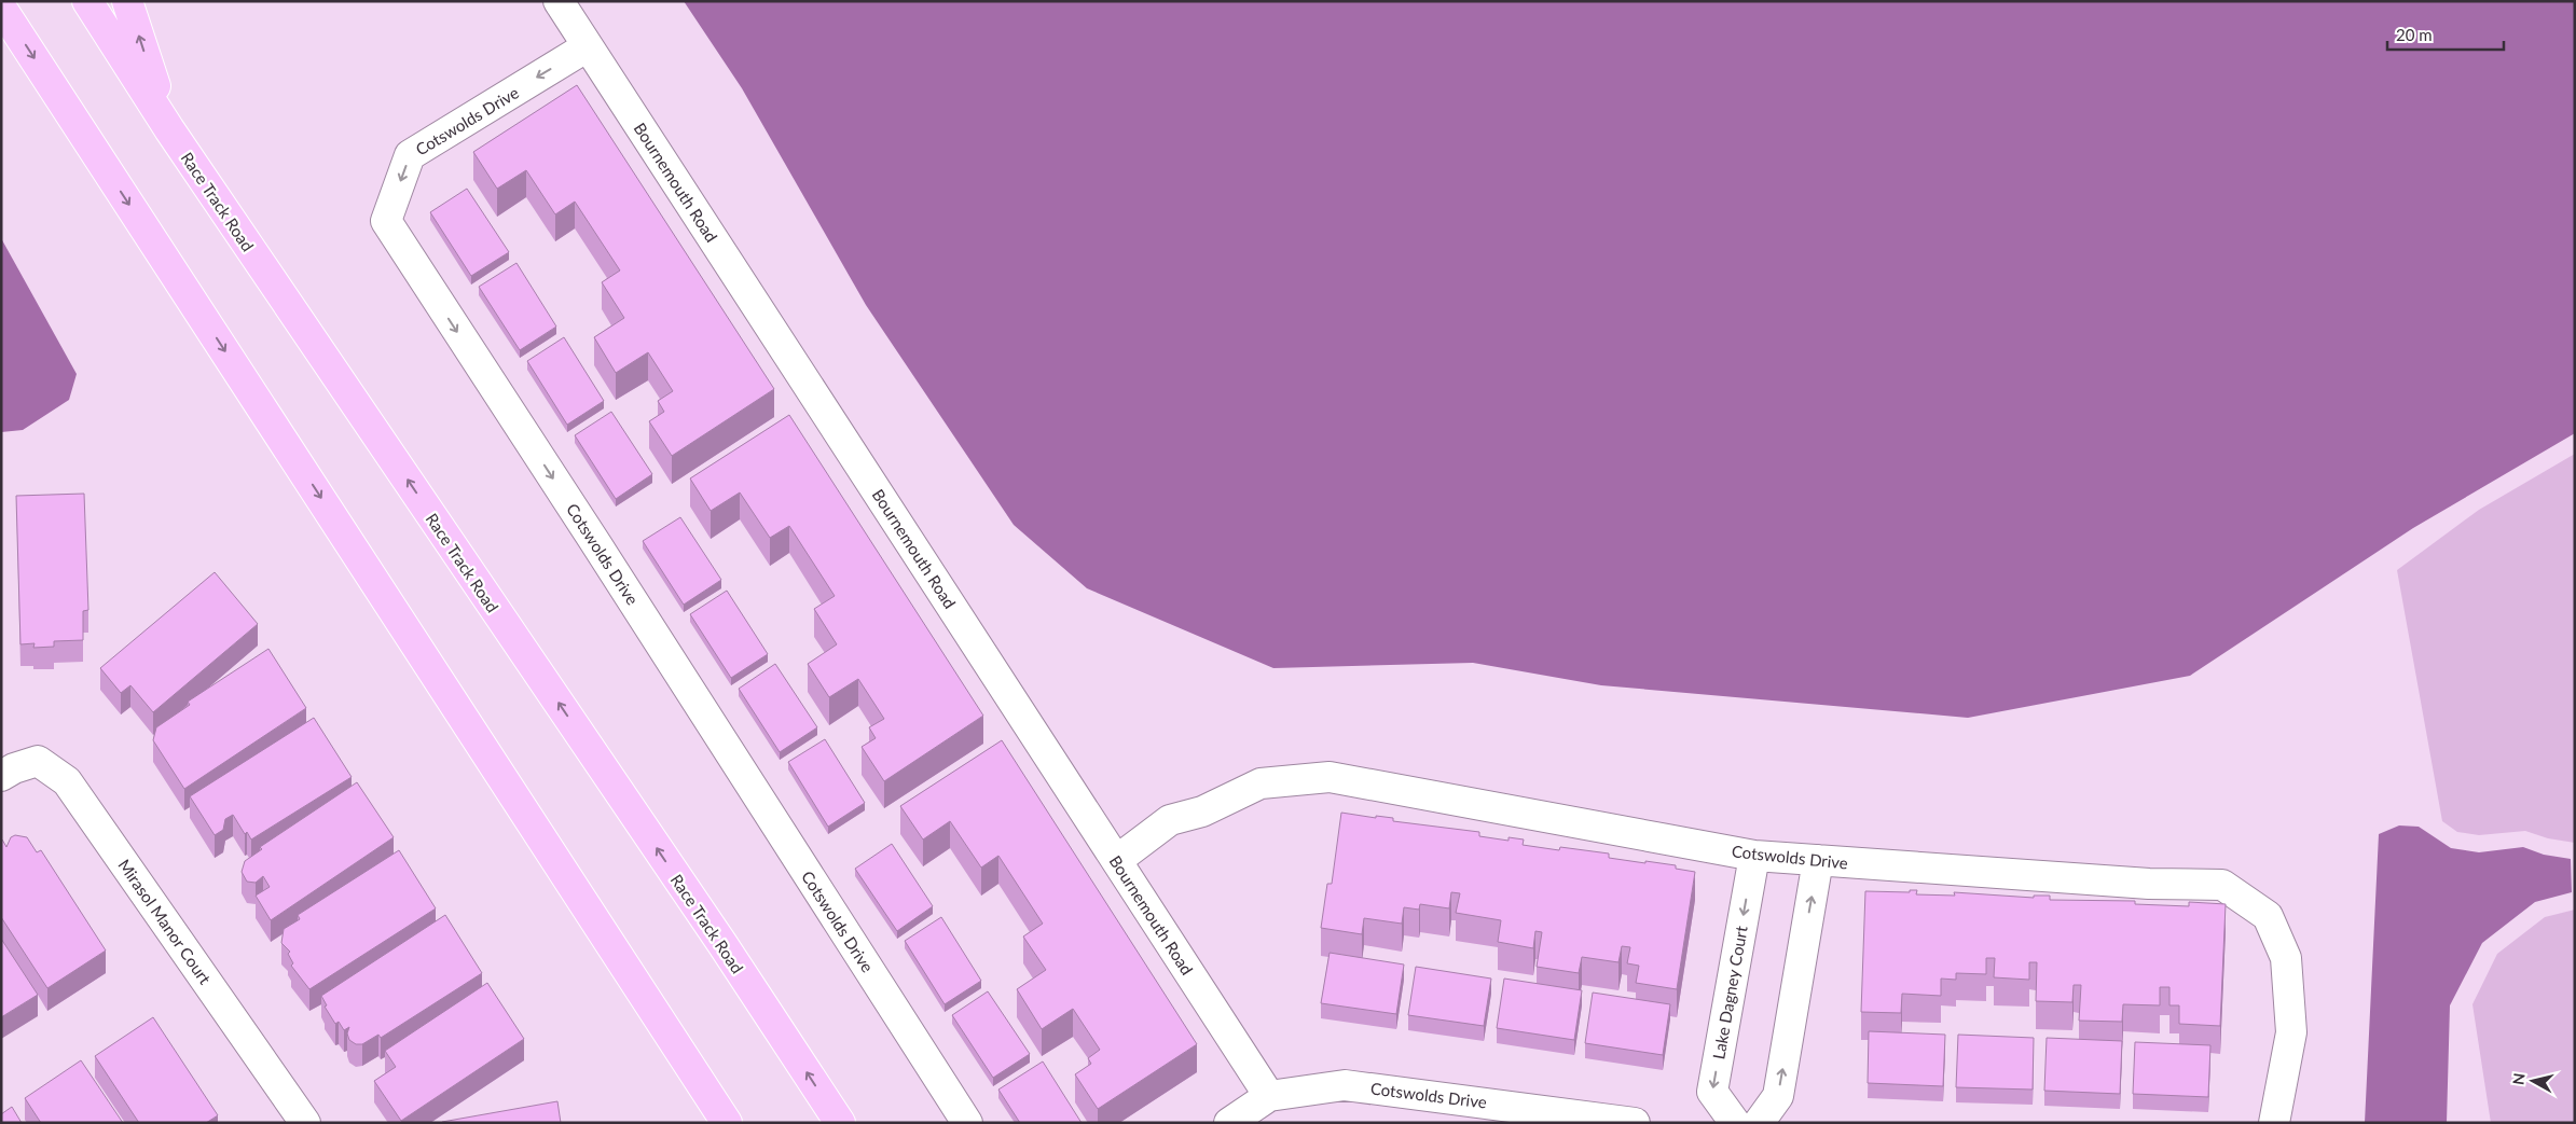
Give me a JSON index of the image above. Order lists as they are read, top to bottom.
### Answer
{
  "streets": {
    "main road": ["Race Track Road"],
    "street": [
      "Cotswolds Drive",
      "Bournemouth Road",
      "Mirasol Manor Court",
      "Lake Dagney Court"
    ]
  },
  "crossings": [
    ["Cotswolds Drive", "Bournemouth Road"],
    ["Cotswolds Drive", "Lake Dagney Court"]
  ],
  "one_way": ["Cotswolds Drive"],
  "scale_bar": "20 m",
  "north": "left"
}
